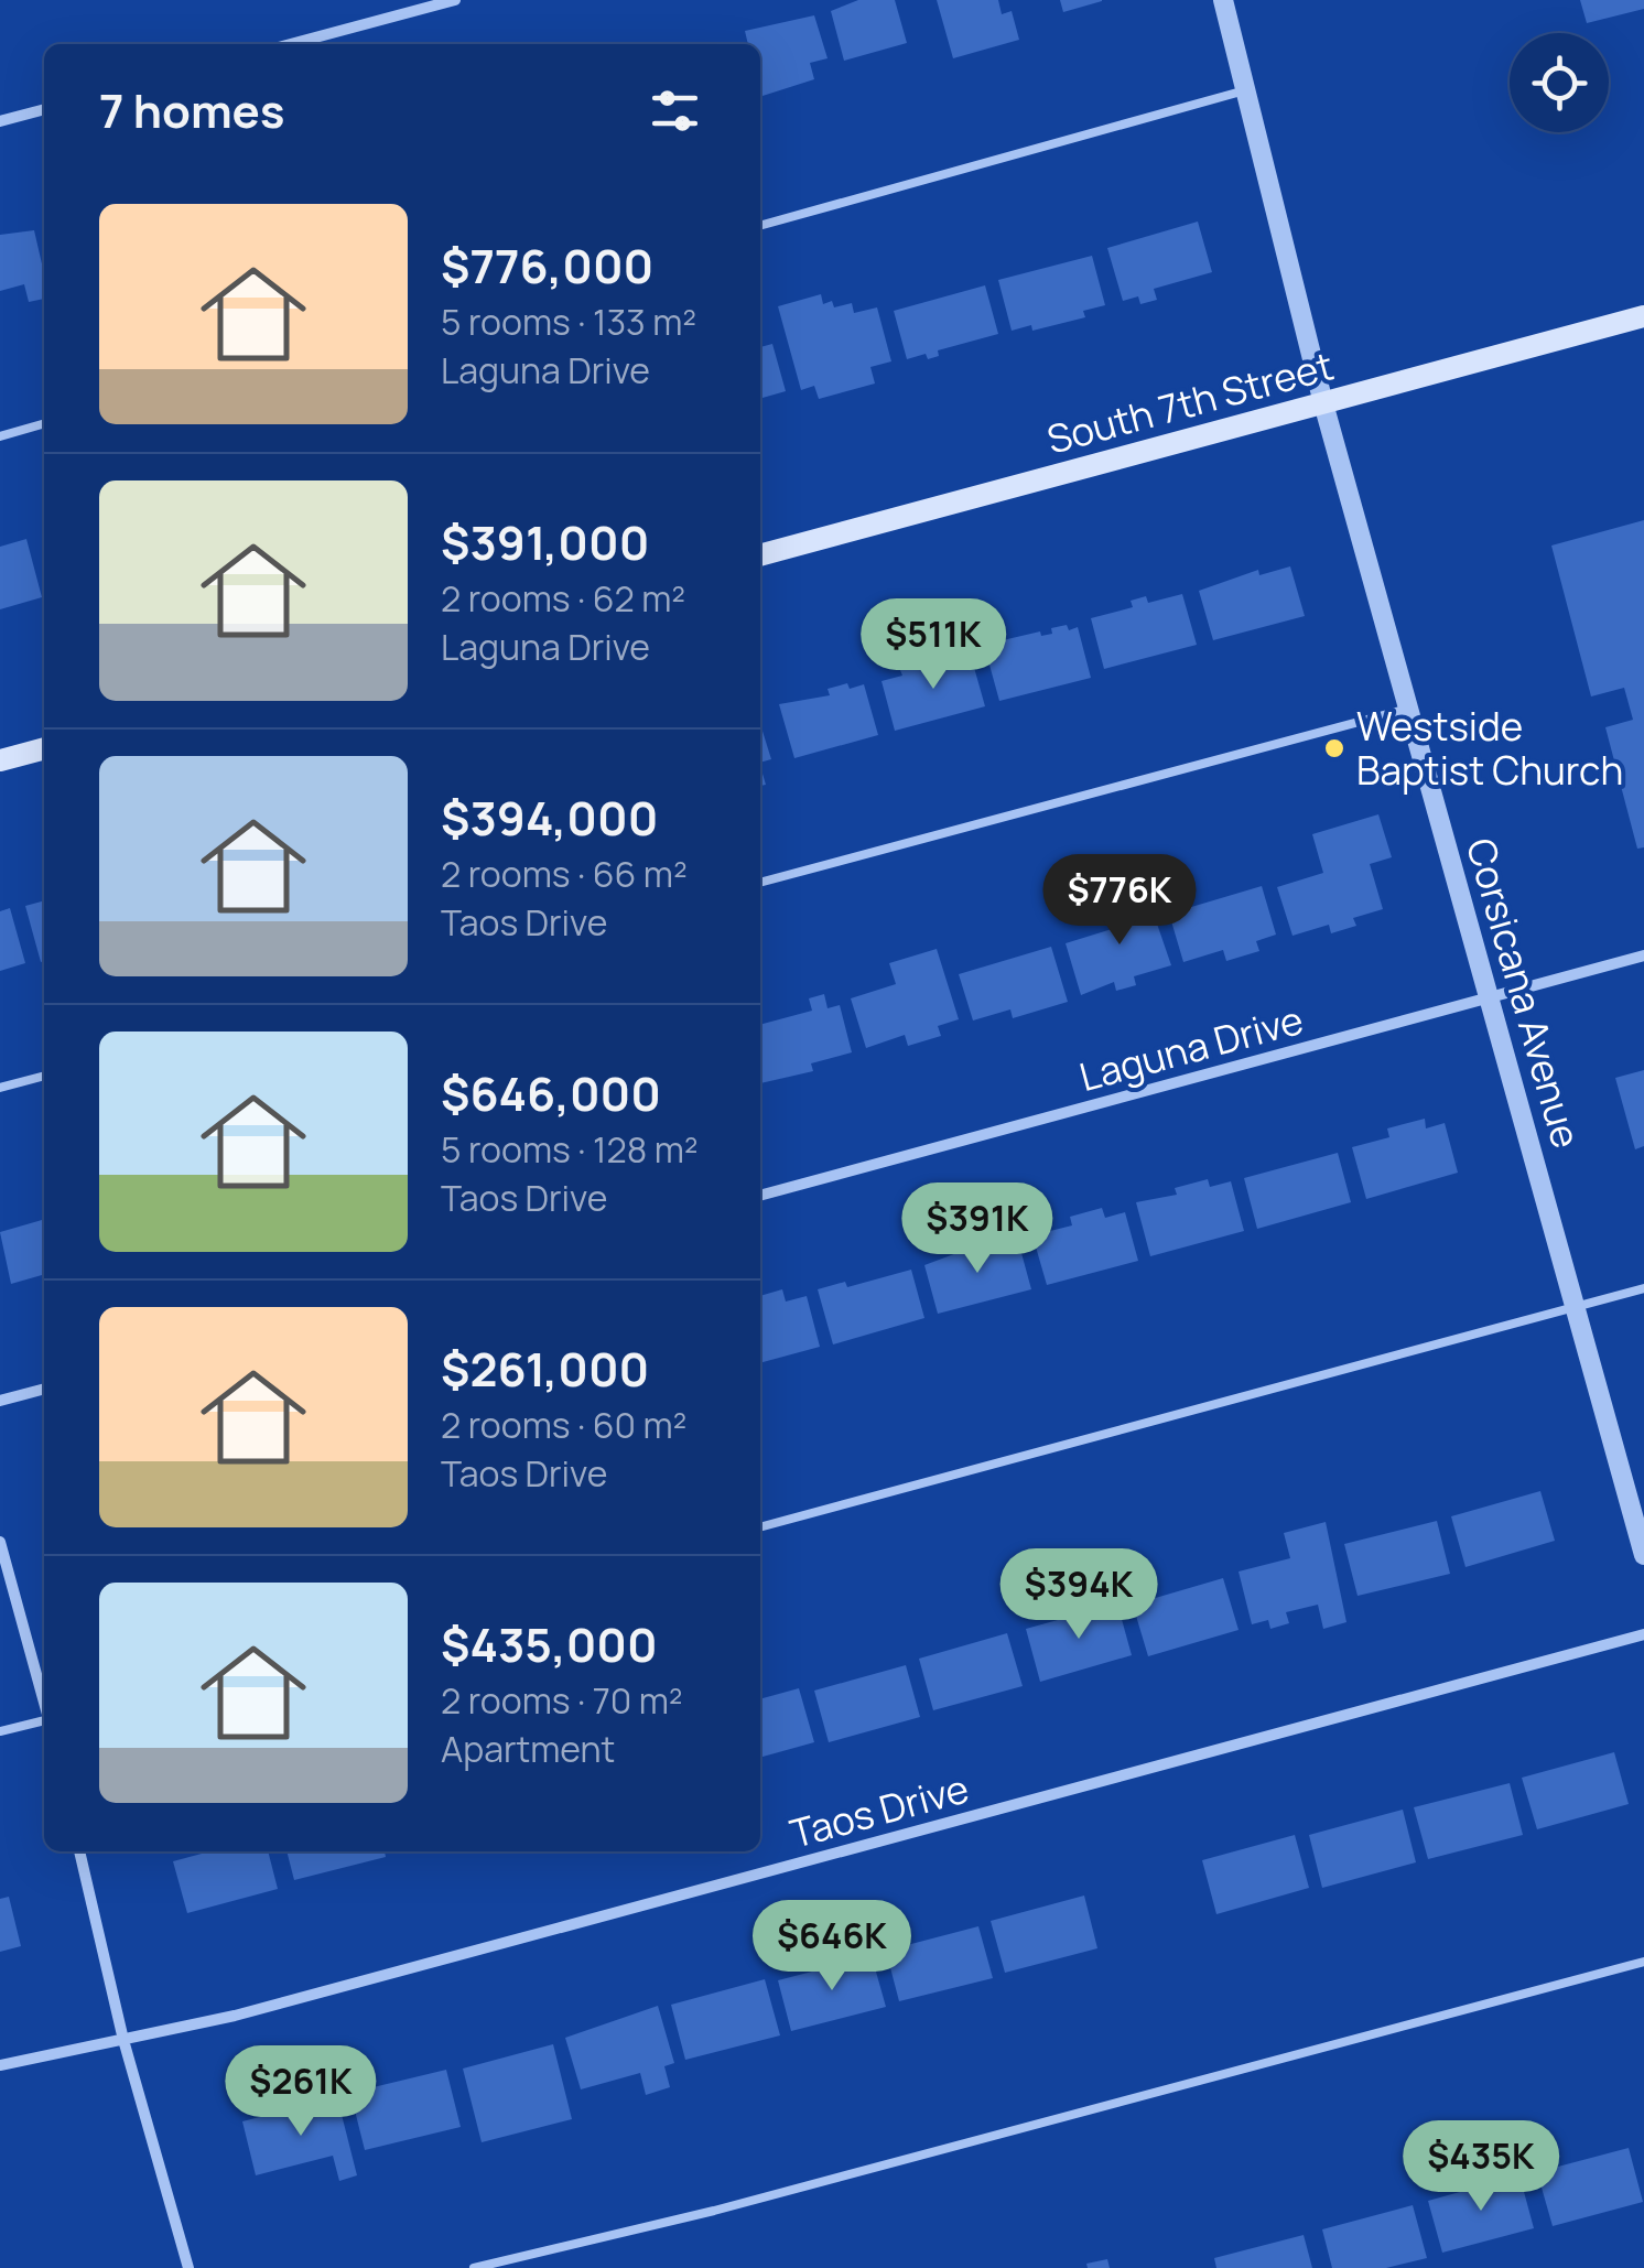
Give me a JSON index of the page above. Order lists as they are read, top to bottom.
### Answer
{
  "streets": {
    "main road": ["South 7th Street"],
    "street": ["Corsicana Avenue", "Laguna Drive", "Taos Drive"]
  },
  "crossings": [
    ["South 7th Street", "Corsicana Avenue"],
    ["Corsicana Avenue", "Laguna Drive"]
  ],
  "places": ["Westside Baptist Church"],
  "page": {
    "heading": "7 homes",
    "list": [
      {
        "name": "$776,000",
        "note": "5 rooms · 133 m² · Laguna Drive"
      },
      {
        "name": "$391,000",
        "note": "2 rooms · 62 m² · Laguna Drive"
      },
      {
        "name": "$394,000",
        "note": "2 rooms · 66 m² · Taos Drive"
      },
      {
        "name": "$646,000",
        "note": "5 rooms · 128 m² · Taos Drive"
      },
      {
        "name": "$261,000",
        "note": "2 rooms · 60 m² · Taos Drive"
      },
      {
        "name": "$435,000",
        "note": "2 rooms · 70 m² · Apartment"
      }
    ],
    "price": [
      "$511K",
      "$776K",
      "$391K",
      "$394K",
      "$646K",
      "$261K",
      "$435K"
    ]
  }
}
